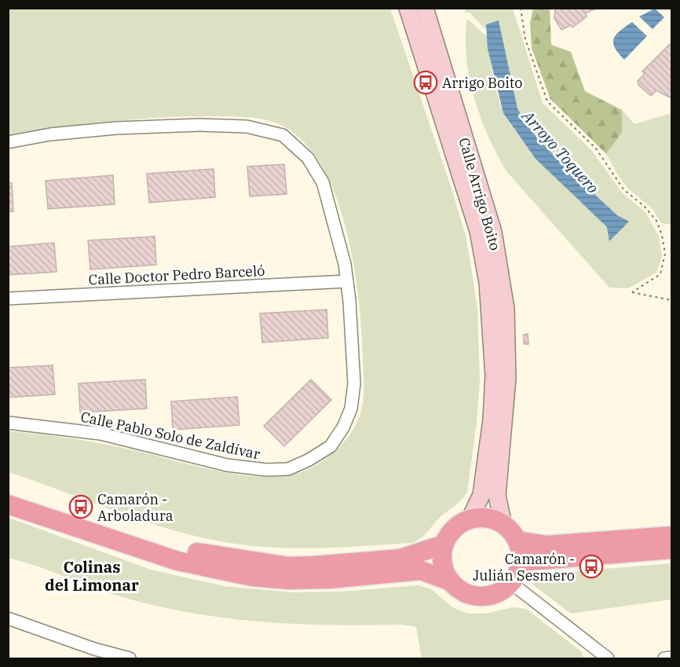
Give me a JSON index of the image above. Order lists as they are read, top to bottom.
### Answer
{
  "streets": {
    "main road": ["Calle Arrigo Boito"],
    "street": ["Calle Doctor Pedro Barceló", "Calle Pablo Solo de Zaldívar"]
  },
  "crossings": [
    ["Calle Doctor Pedro Barceló", "Calle Pablo Solo de Zaldívar"]
  ],
  "districts": ["Colinas del Limonar"],
  "water": ["Arroyo Toquero"],
  "places": {
    "bus stop": ["Arrigo Boito", "Camarón - Arboladura", "Camarón - Julián Sesmero"]
  }
}
